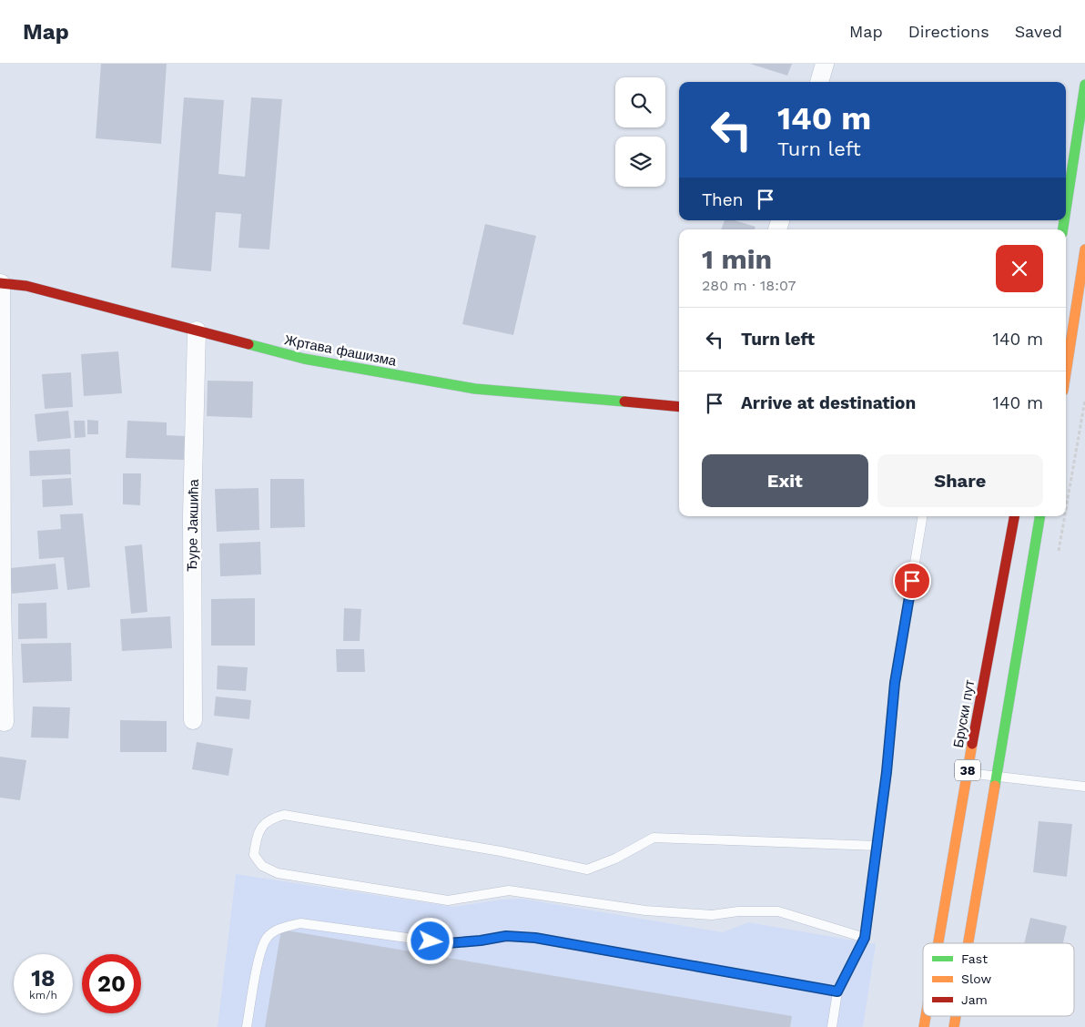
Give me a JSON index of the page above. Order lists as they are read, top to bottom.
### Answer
{
  "streets": {
    "main road": ["Жртава фашизма", "Бруски пут", "38"],
    "street": ["Ђуре Јакшића"]
  },
  "crossings": [
    ["Жртава фашизма", "Ђуре Јакшића"]
  ],
  "legend": ["Fast", "Slow", "Jam"],
  "page": {
    "header": "Map",
    "nav": ["Map", "Directions", "Saved"],
    "turn": ["140 m", "Turn left"],
    "then": "Then",
    "heading": ["1 min", "280 m · 18:07"],
    "list": [
      {
        "name": "Turn left",
        "value": "140 m"
      },
      {
        "name": "Arrive at destination",
        "value": "140 m"
      }
    ],
    "buttons": ["Exit", "Share"],
    "speed": "18 km/h",
    "limit": "20"
  }
}
